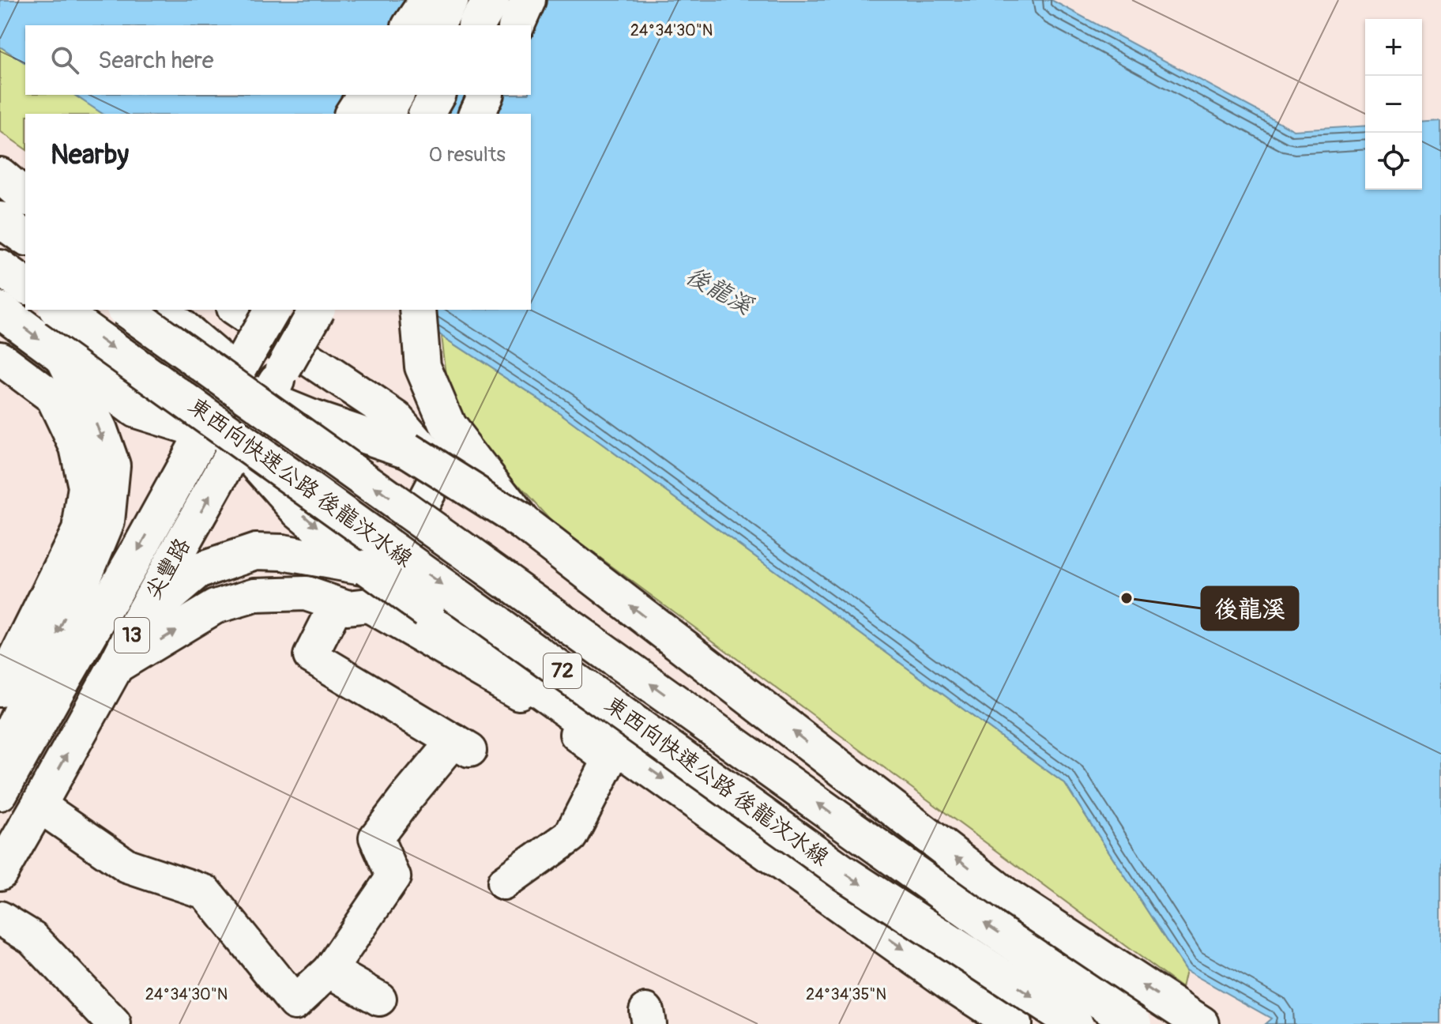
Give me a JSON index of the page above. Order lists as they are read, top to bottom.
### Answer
{
  "streets": {
    "main road": [
      "東西向快速公路 後龍汶水線",
      "尖豐路",
      "13",
      "72"
    ]
  },
  "crossings": [
    ["尖豐路", "13"]
  ],
  "water": ["後龍溪"],
  "places": ["後龍溪"],
  "page": {
    "map_buttons": ["+", "−"],
    "search": "Search here",
    "heading": ["Nearby", "0 results"]
  },
  "coordinates": ["24°34'30\"N", "24°34'35\"N"]
}
